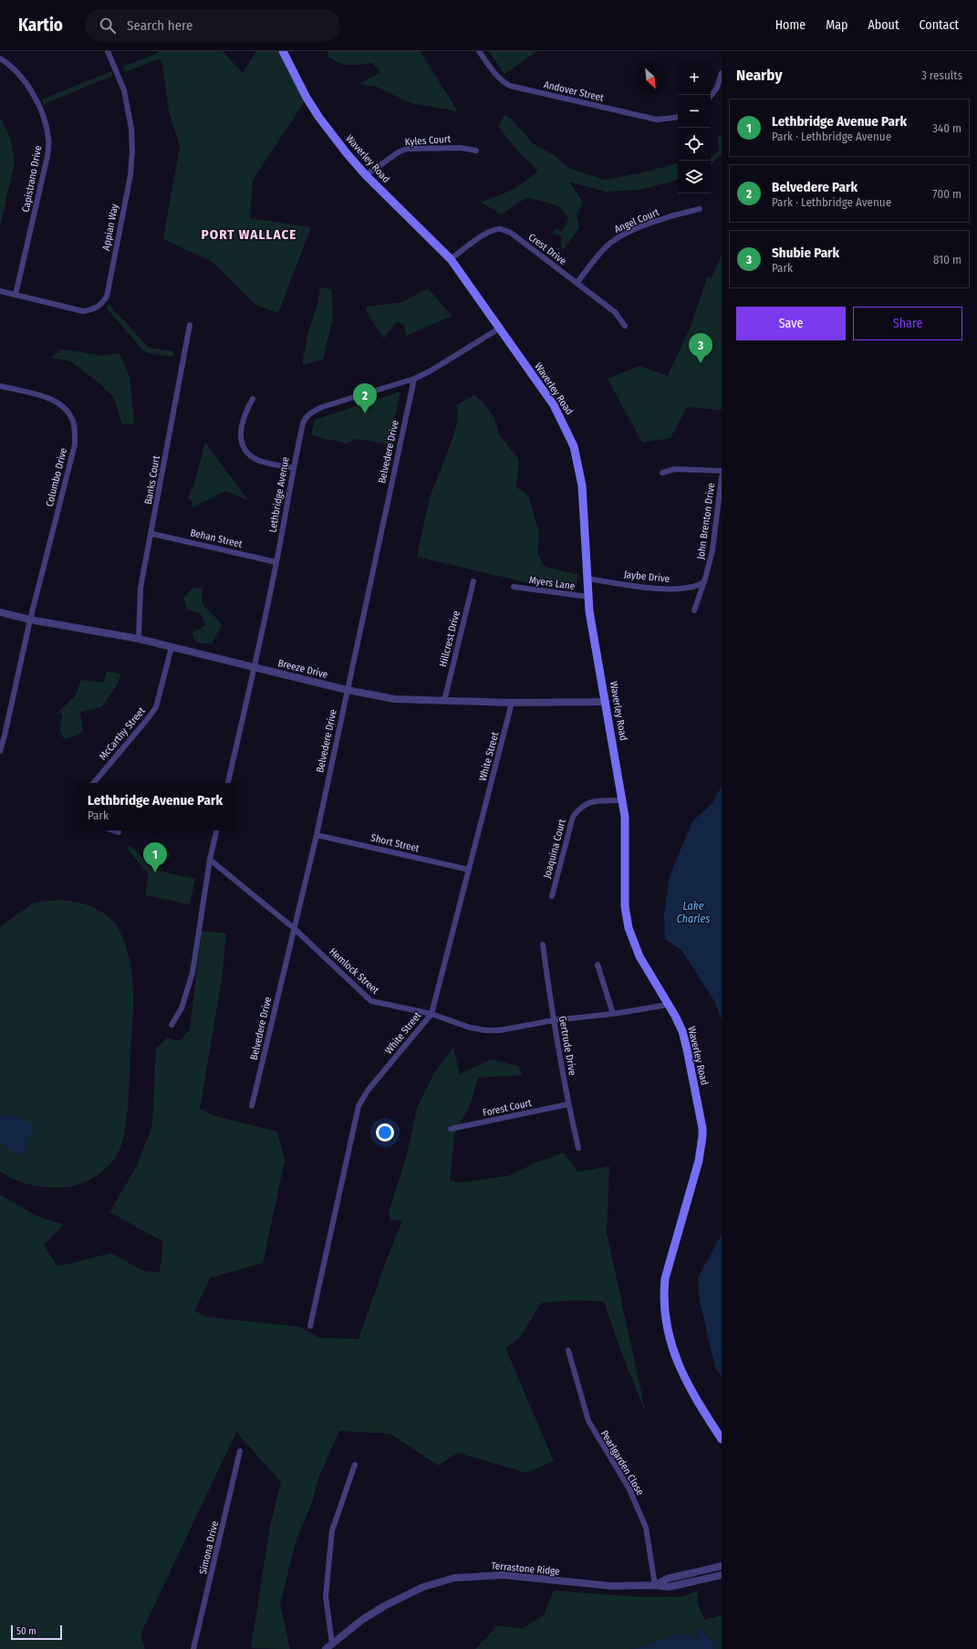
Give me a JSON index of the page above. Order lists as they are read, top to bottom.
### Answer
{
  "streets": {
    "main road": ["Waverley Road"],
    "street": [
      "Andover Street",
      "Kyles Court",
      "Capistrano Drive",
      "Angel Court",
      "Appian Way",
      "Crest Drive",
      "Belvedere Drive",
      "Columbo Drive",
      "Banks Court",
      "Lethbridge Avenue",
      "John Brenton Drive",
      "Behan Street",
      "Jaybe Drive",
      "Myers Lane",
      "Hillcrest Drive",
      "Breeze Drive",
      "McCarthy Street",
      "White Street",
      "Short Street",
      "Joaquina Court",
      "Hemlock Street",
      "Gertrude Drive",
      "Forest Court",
      "Pearlgarden Close",
      "Simona Drive",
      "Terrastone Ridge"
    ]
  },
  "crossings": [
    ["Kyles Court", "Waverley Road"],
    ["Waverley Road", "Crest Drive"],
    ["Waverley Road", "Lethbridge Avenue"],
    ["Waverley Road", "Jaybe Drive"],
    ["Waverley Road", "Myers Lane"],
    ["Waverley Road", "Breeze Drive"],
    ["Waverley Road", "Joaquina Court"],
    ["Waverley Road", "Hemlock Street"],
    ["Capistrano Drive", "Appian Way"],
    ["Angel Court", "Crest Drive"],
    ["Belvedere Drive", "Lethbridge Avenue"],
    ["Belvedere Drive", "Breeze Drive"],
    ["Belvedere Drive", "Short Street"],
    ["Belvedere Drive", "Hemlock Street"],
    ["Columbo Drive", "Breeze Drive"],
    ["Banks Court", "Behan Street"],
    ["Banks Court", "Breeze Drive"],
    ["Lethbridge Avenue", "Behan Street"],
    ["Lethbridge Avenue", "Breeze Drive"],
    ["John Brenton Drive", "Jaybe Drive"],
    ["Hillcrest Drive", "Breeze Drive"],
    ["Breeze Drive", "McCarthy Street"],
    ["Breeze Drive", "White Street"],
    ["White Street", "Short Street"],
    ["White Street", "Hemlock Street"],
    ["Hemlock Street", "Gertrude Drive"],
    ["Gertrude Drive", "Forest Court"],
    ["Pearlgarden Close", "Terrastone Ridge"]
  ],
  "districts": ["PORT WALLACE"],
  "water": ["Lake Charles"],
  "scale_bar": "50 m",
  "north": "bottom right",
  "page": {
    "header": "Kartio",
    "search": "Search here",
    "nav": [
      "Home",
      "Map",
      "About",
      "Contact"
    ],
    "heading": ["Nearby", "3 results"],
    "map_buttons": ["+", "−"],
    "list": [
      {
        "mark": "1",
        "name": "Lethbridge Avenue Park",
        "note": "Park · Lethbridge Avenue",
        "value": "340 m"
      },
      {
        "mark": "2",
        "name": "Belvedere Park",
        "note": "Park · Lethbridge Avenue",
        "value": "700 m"
      },
      {
        "mark": "3",
        "name": "Shubie Park",
        "note": "Park",
        "value": "810 m"
      }
    ],
    "buttons": ["Save", "Share"],
    "pins": ["3", "2", "1"],
    "popup": ["Lethbridge Avenue Park", "Park"],
    "scale": "50 m"
  }
}
